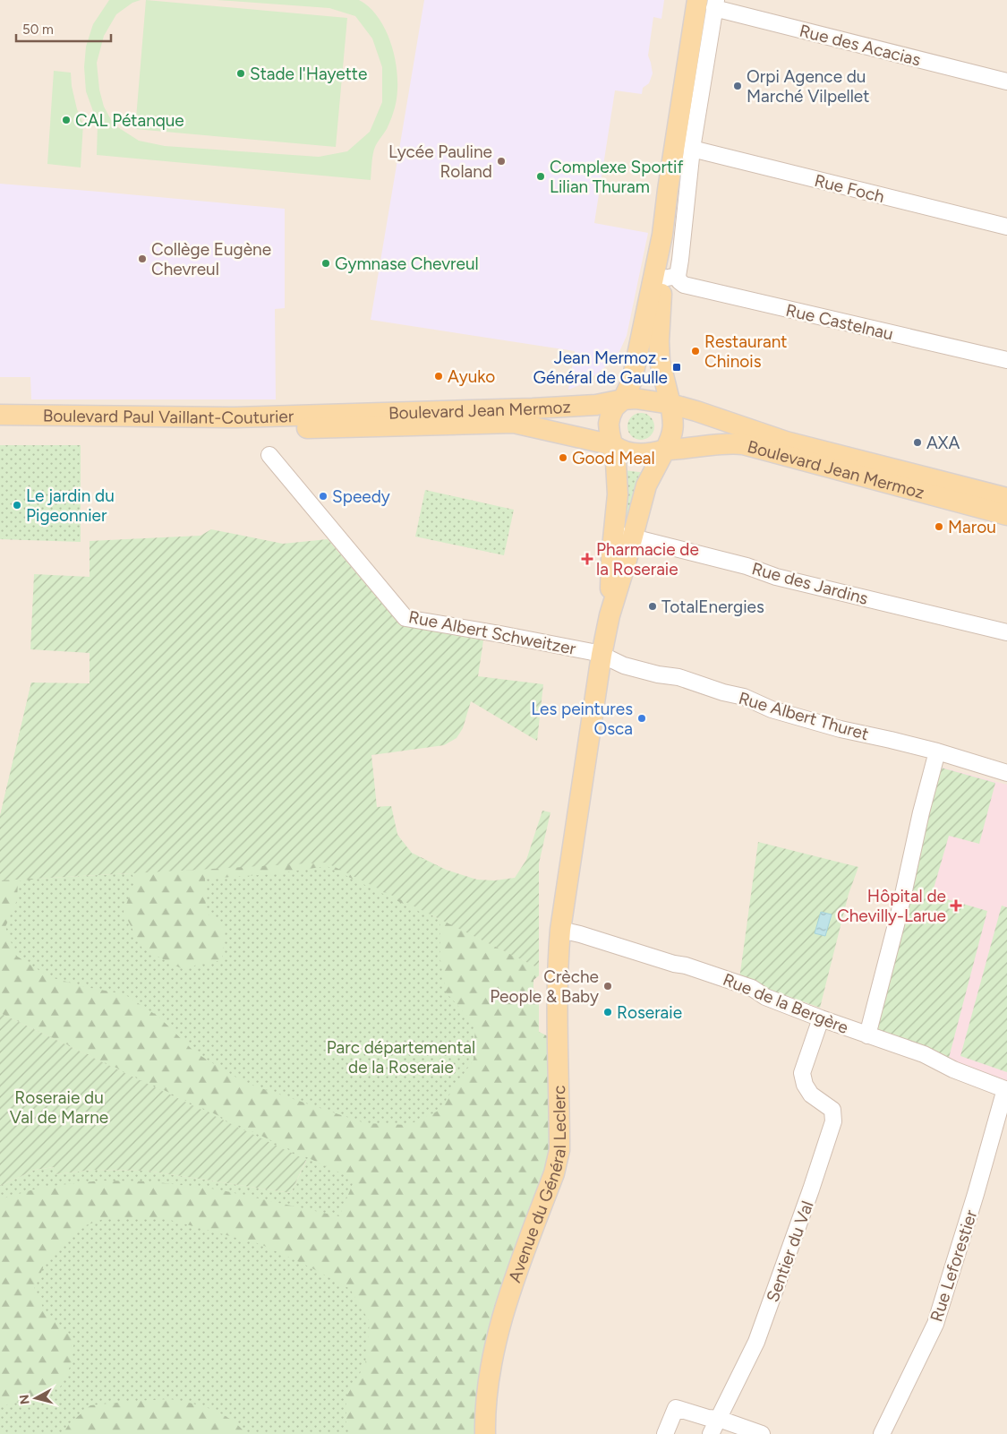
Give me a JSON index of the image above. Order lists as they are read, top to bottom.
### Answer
{
  "streets": {
    "main road": ["Boulevard Jean Mermoz", "Boulevard Paul Vaillant-Couturier", "Avenue du Général Leclerc"],
    "street": [
      "Rue des Acacias",
      "Rue Foch",
      "Rue Castelnau",
      "Rue des Jardins",
      "Rue Albert Schweitzer",
      "Rue Albert Thuret",
      "Rue de la Bergère",
      "Sentier du Val",
      "Rue Leforestier"
    ]
  },
  "crossings": [
    ["Boulevard Jean Mermoz", "Boulevard Paul Vaillant-Couturier"],
    ["Rue des Jardins", "Avenue du Général Leclerc"],
    ["Rue Albert Schweitzer", "Rue Albert Thuret"],
    ["Rue Albert Schweitzer", "Avenue du Général Leclerc"],
    ["Rue Albert Thuret", "Avenue du Général Leclerc"],
    ["Rue de la Bergère", "Avenue du Général Leclerc"],
    ["Rue de la Bergère", "Sentier du Val"],
    ["Rue de la Bergère", "Rue Leforestier"]
  ],
  "parks": ["Parc départemental de la Roseraie", "Roseraie du Val de Marne"],
  "places": {
    "other": [
      "Stade l'Hayette",
      "Orpi Agence du Marché Vilpellet",
      "CAL Pétanque",
      "Lycée Pauline Roland",
      "Complexe Sportif Lilian Thuram",
      "Collège Eugène Chevreul",
      "Gymnase Chevreul",
      "Restaurant Chinois",
      "Ayuko",
      "AXA",
      "Good Meal",
      "Speedy",
      "Le jardin du Pigeonnier",
      "Marou",
      "TotalEnergies",
      "Les peintures Osca",
      "Crèche People & Baby",
      "Roseraie"
    ],
    "transit": ["Jean Mermoz - Général de Gaulle"],
    "health": ["Pharmacie de la Roseraie", "Hôpital de Chevilly-Larue"]
  },
  "scale_bar": "50 m",
  "north": "left"
}
